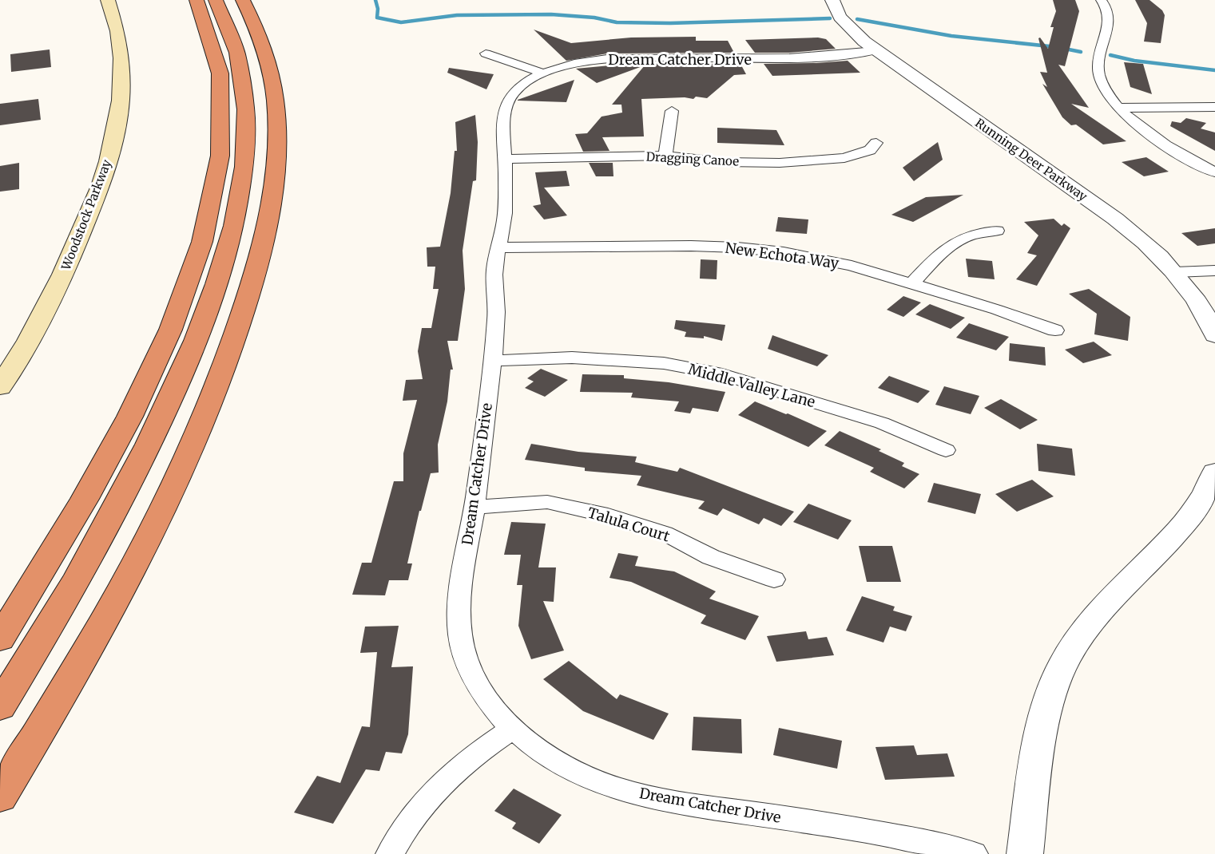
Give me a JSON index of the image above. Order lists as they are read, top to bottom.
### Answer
{
  "streets": {
    "main road": ["Woodstock Parkway"],
    "street": [
      "Dream Catcher Drive",
      "Dragging Canoe",
      "Running Deer Parkway",
      "New Echota Way",
      "Middle Valley Lane",
      "Talula Court"
    ]
  },
  "crossings": [
    ["Dream Catcher Drive", "Dragging Canoe"],
    ["Dream Catcher Drive", "Running Deer Parkway"],
    ["Dream Catcher Drive", "New Echota Way"],
    ["Dream Catcher Drive", "Middle Valley Lane"],
    ["Dream Catcher Drive", "Talula Court"]
  ]
}
